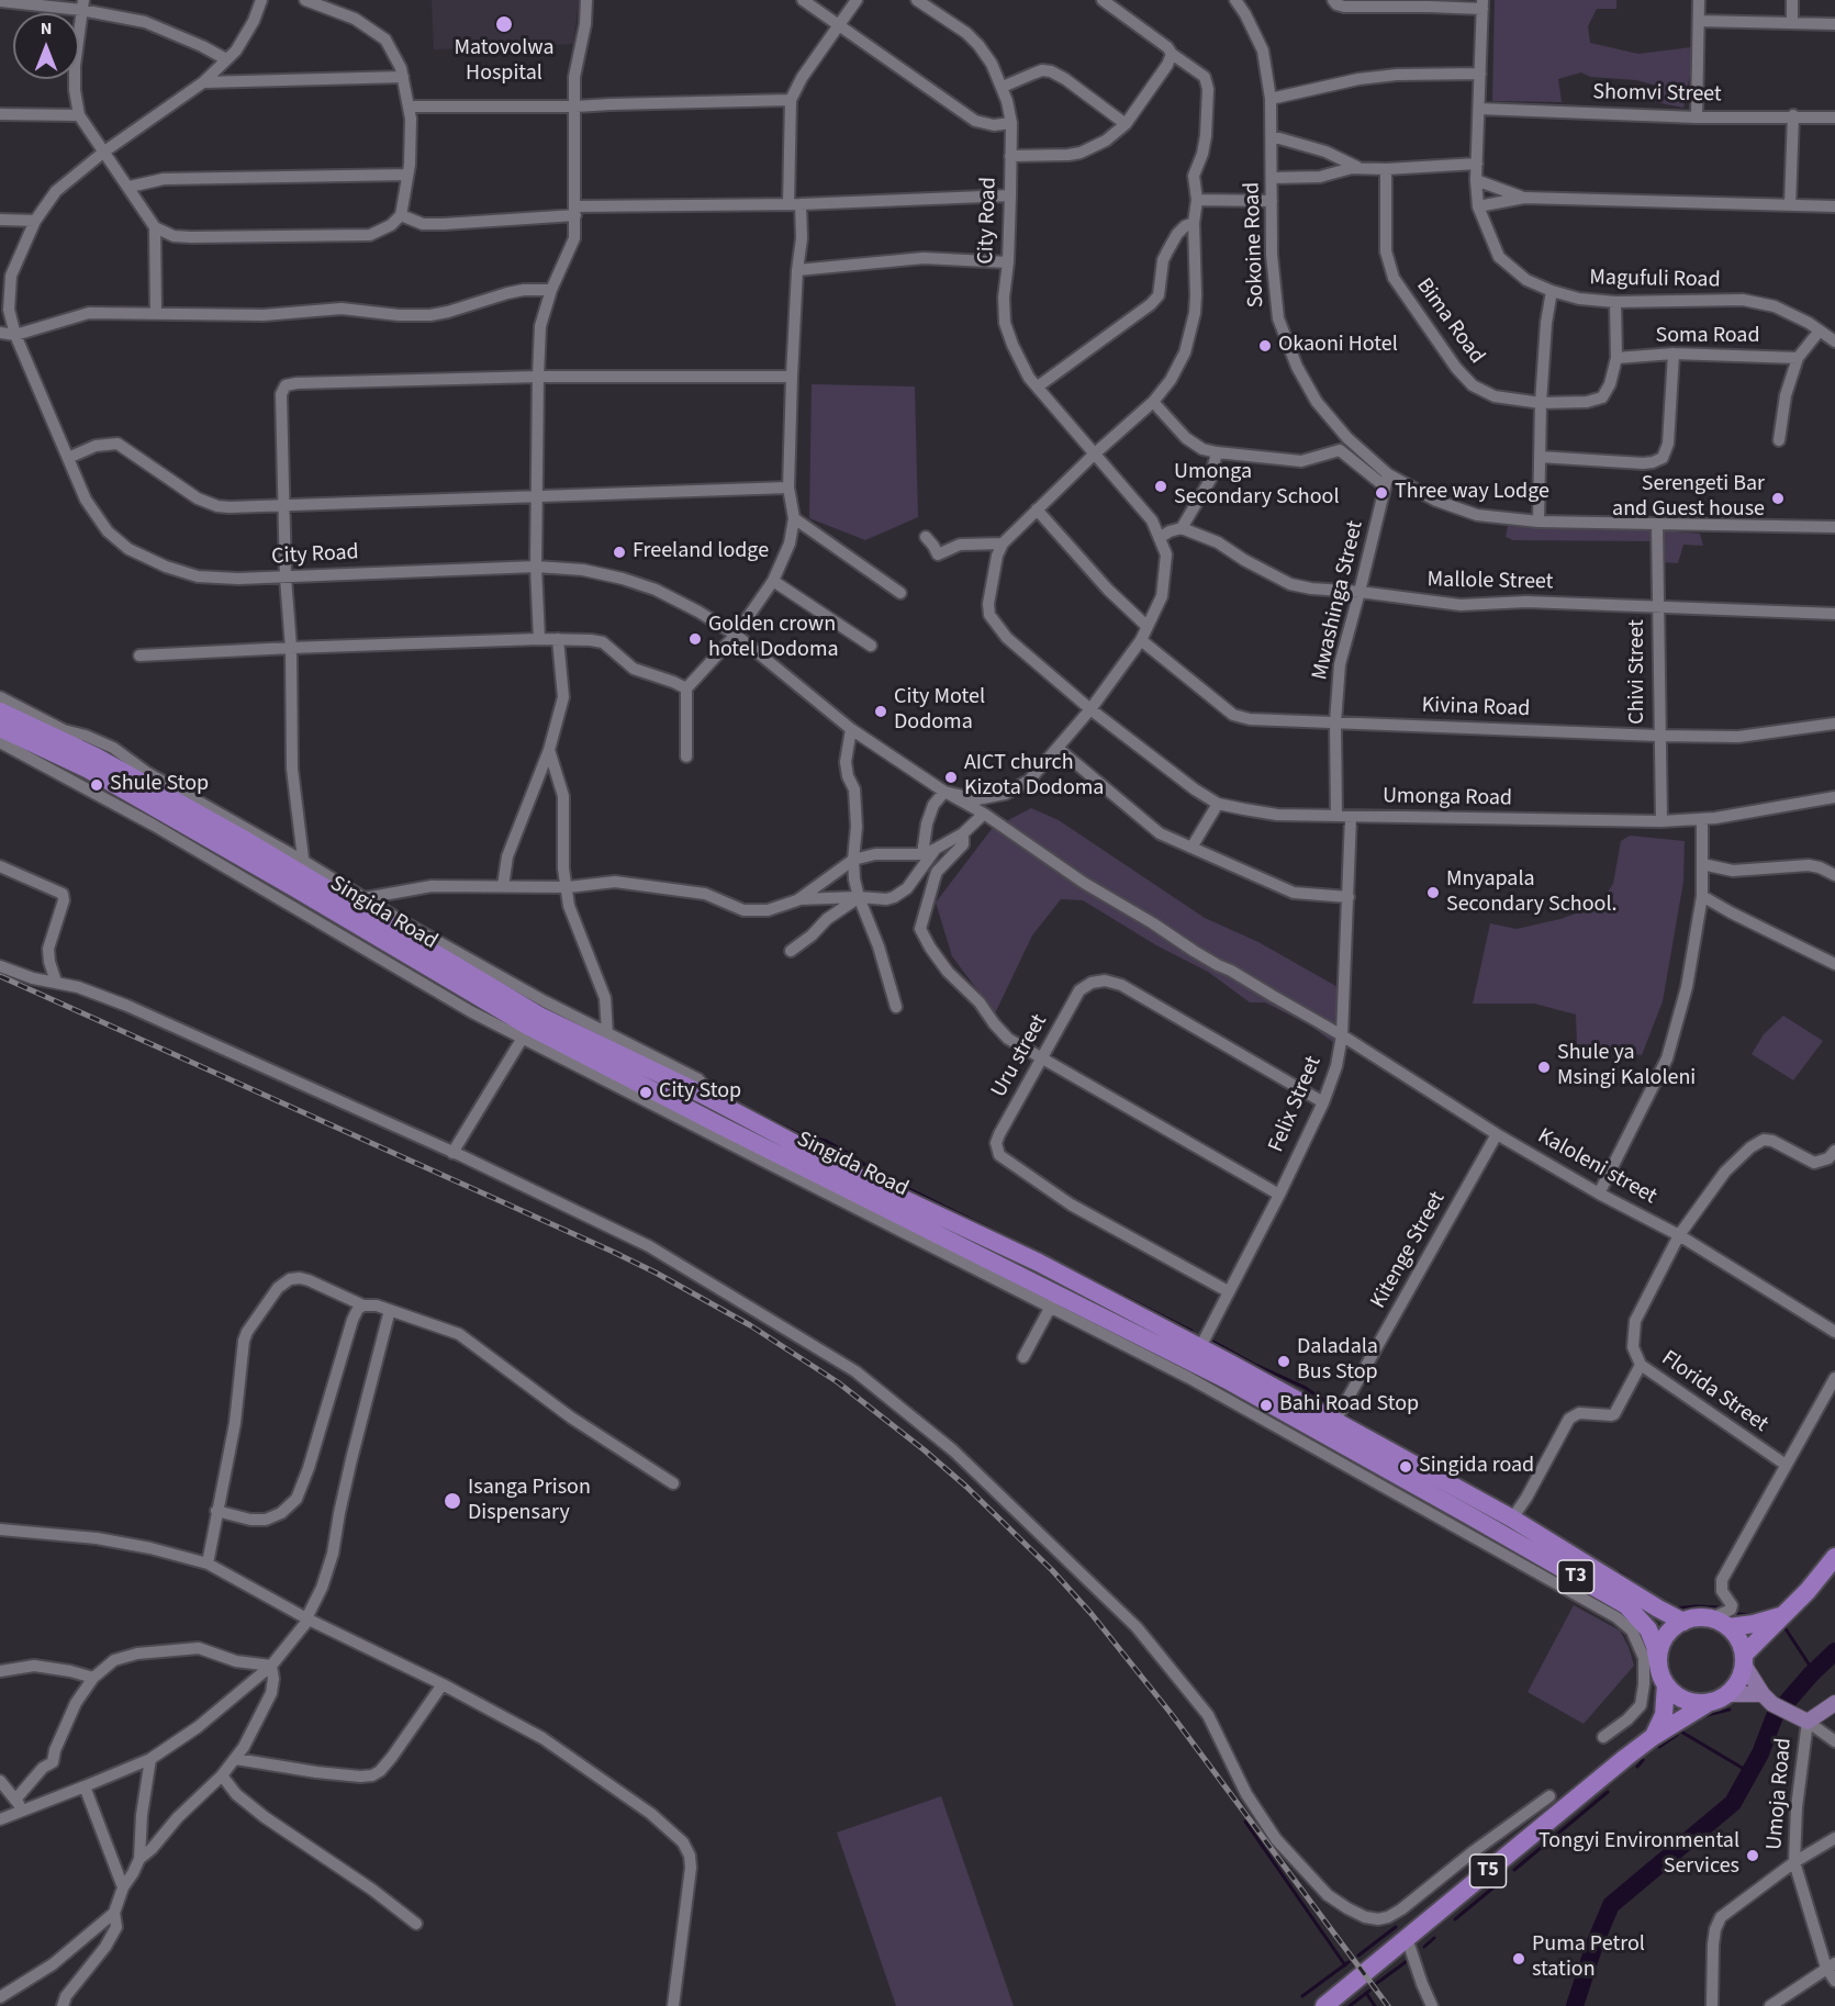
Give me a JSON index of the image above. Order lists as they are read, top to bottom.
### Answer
{
  "streets": {
    "highway": ["Singida Road", "T3", "T5"],
    "street": [
      "Shomvi Street",
      "City Road",
      "Sokoine Road",
      "Magufuli Road",
      "Bima Road",
      "Soma Road",
      "Mallole Street",
      "Mwashinga Street",
      "Chivi Street",
      "Kivina Road",
      "Umonga Road",
      "Uru street",
      "Felix Street",
      "Kaloleni street",
      "Kitenge Street",
      "Florida Street",
      "Umoja Road"
    ]
  },
  "crossings": [
    ["Shomvi Street", "Magufuli Road"],
    ["City Road", "Kivina Road"],
    ["City Road", "Umonga Road"],
    ["City Road", "Kaloleni street"],
    ["Sokoine Road", "Mwashinga Street"],
    ["Sokoine Road", "Chivi Street"],
    ["Magufuli Road", "Bima Road"],
    ["Bima Road", "Soma Road"],
    ["Mallole Street", "Mwashinga Street"],
    ["Mallole Street", "Chivi Street"],
    ["Mwashinga Street", "Kivina Road"],
    ["Mwashinga Street", "Umonga Road"],
    ["Chivi Street", "Kivina Road"],
    ["Chivi Street", "Umonga Road"],
    ["Umonga Road", "Felix Street"],
    ["Singida Road", "Felix Street"],
    ["Singida Road", "Kitenge Street"],
    ["Singida Road", "T5"],
    ["Uru street", "Felix Street"],
    ["Felix Street", "Kaloleni street"],
    ["Kaloleni street", "Kitenge Street"],
    ["Kaloleni street", "Florida Street"]
  ],
  "places": [
    "Matovolwa Hospital",
    "Okaoni Hotel",
    "Umonga Secondary School",
    "Three way Lodge",
    "Serengeti Bar and Guest house",
    "Freeland lodge",
    "Golden crown hotel Dodoma",
    "City Motel Dodoma",
    "AICT church Kizota Dodoma",
    "Shule Stop",
    "Mnyapala Secondary School.",
    "Shule ya Msingi Kaloleni",
    "City Stop",
    "Daladala Bus Stop",
    "Bahi Road Stop",
    "Singida road",
    "Isanga Prison Dispensary",
    "Tongyi Environmental Services",
    "Puma Petrol station"
  ],
  "north": "top"
}
